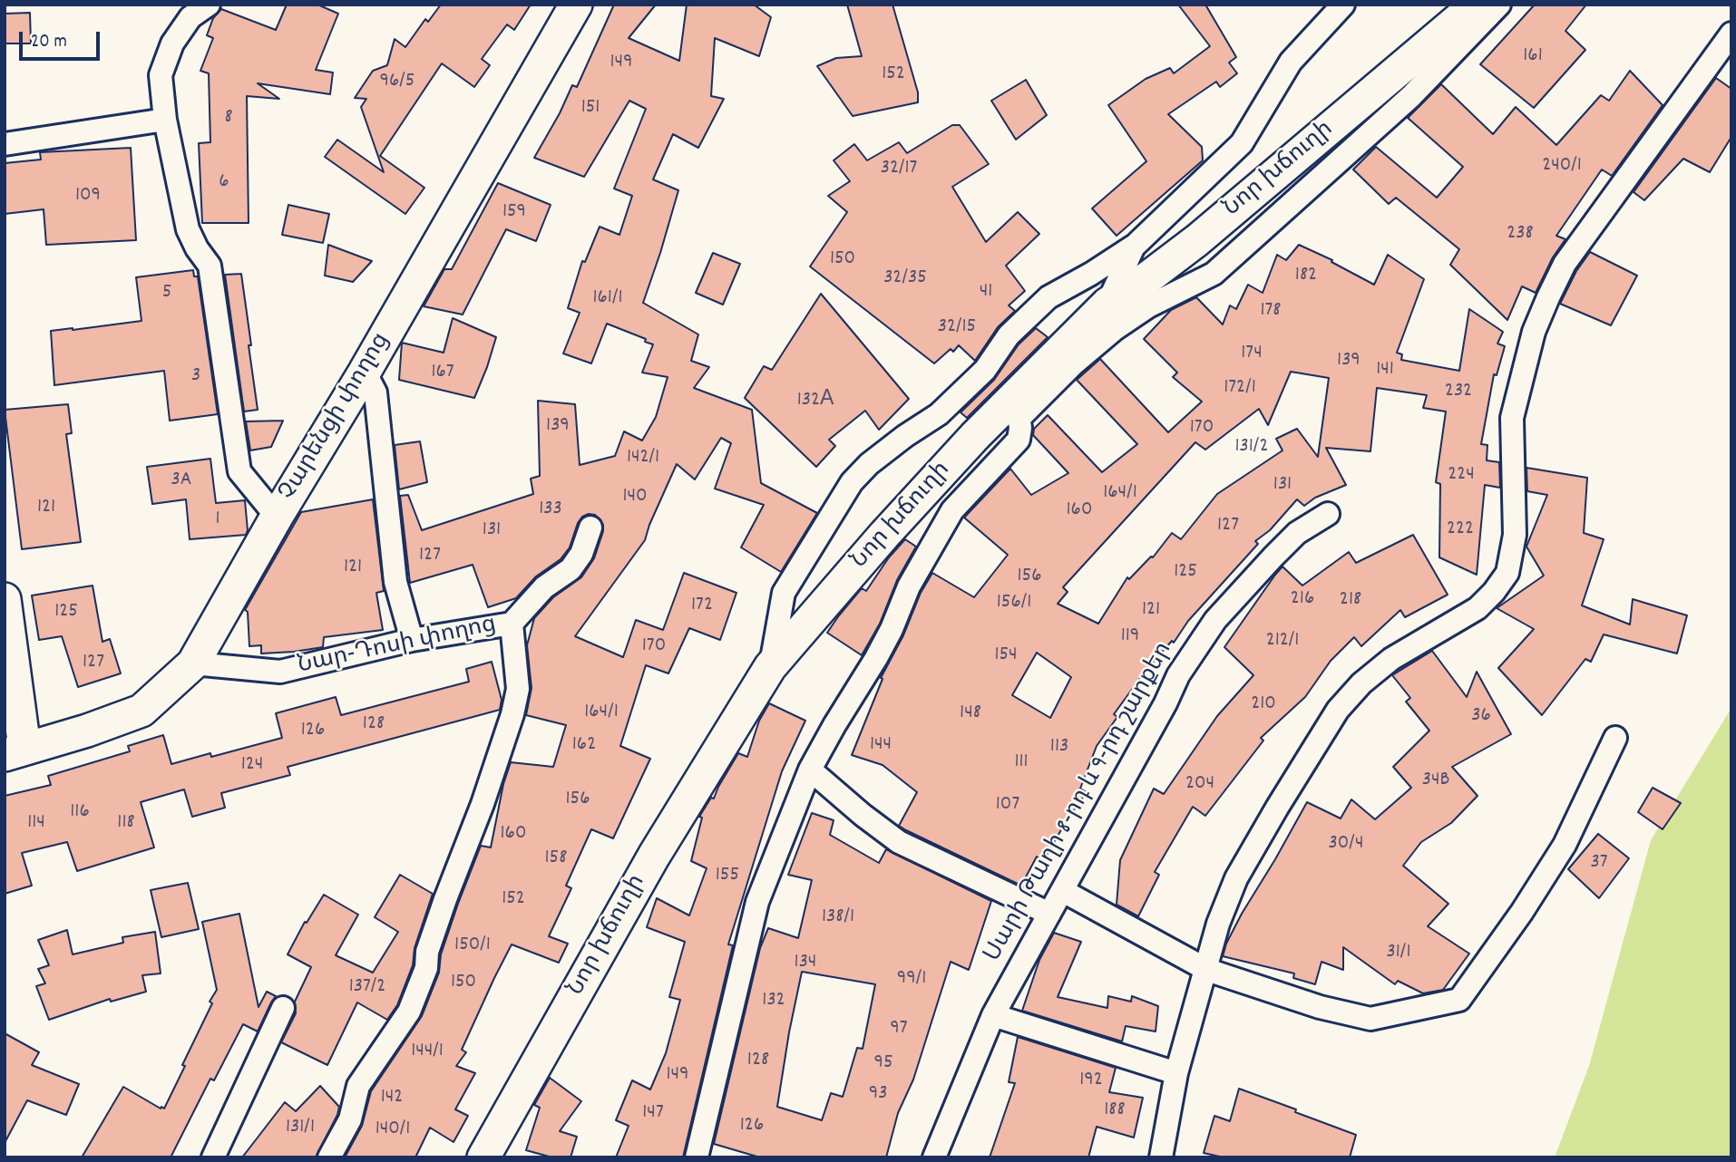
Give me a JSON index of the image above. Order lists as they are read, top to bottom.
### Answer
{
  "streets": {
    "main road": ["Նոր խճուղի", "Չարենցի փողոց"],
    "street": ["Նար-Դոսի փողոց", "Սարի Թաղի 8-րդ և 9-րդ շարքեր"]
  },
  "crossings": [
    ["Չարենցի փողոց", "Նար-Դոսի փողոց"]
  ],
  "house_numbers": [
    "161",
    "149",
    "152",
    "96/5",
    "151",
    "8",
    "240/1",
    "32/17",
    "6",
    "109",
    "159",
    "238",
    "150",
    "182",
    "32/35",
    "41",
    "5",
    "161/1",
    "178",
    "32/15",
    "174",
    "139",
    "141",
    "167",
    "3",
    "172/1",
    "232",
    "132А",
    "139",
    "170",
    "131/2",
    "142/1",
    "224",
    "3A",
    "131",
    "164/1",
    "140",
    "121",
    "133",
    "160",
    "1",
    "127",
    "222",
    "131",
    "127",
    "121",
    "125",
    "156",
    "216",
    "218",
    "156/1",
    "172",
    "121",
    "125",
    "119",
    "212/1",
    "170",
    "154",
    "127",
    "210",
    "164/1",
    "148",
    "36",
    "128",
    "126",
    "162",
    "144",
    "113",
    "111",
    "124",
    "34B",
    "204",
    "156",
    "107",
    "116",
    "114",
    "118",
    "160",
    "30/4",
    "158",
    "37",
    "155",
    "152",
    "138/1",
    "150/1",
    "31/1",
    "134",
    "99/1",
    "150",
    "137/2",
    "132",
    "97",
    "144/1",
    "128",
    "95",
    "149",
    "192",
    "93",
    "142",
    "188",
    "147",
    "126",
    "131/1",
    "140/1"
  ],
  "scale_bar": "20 m"
}
